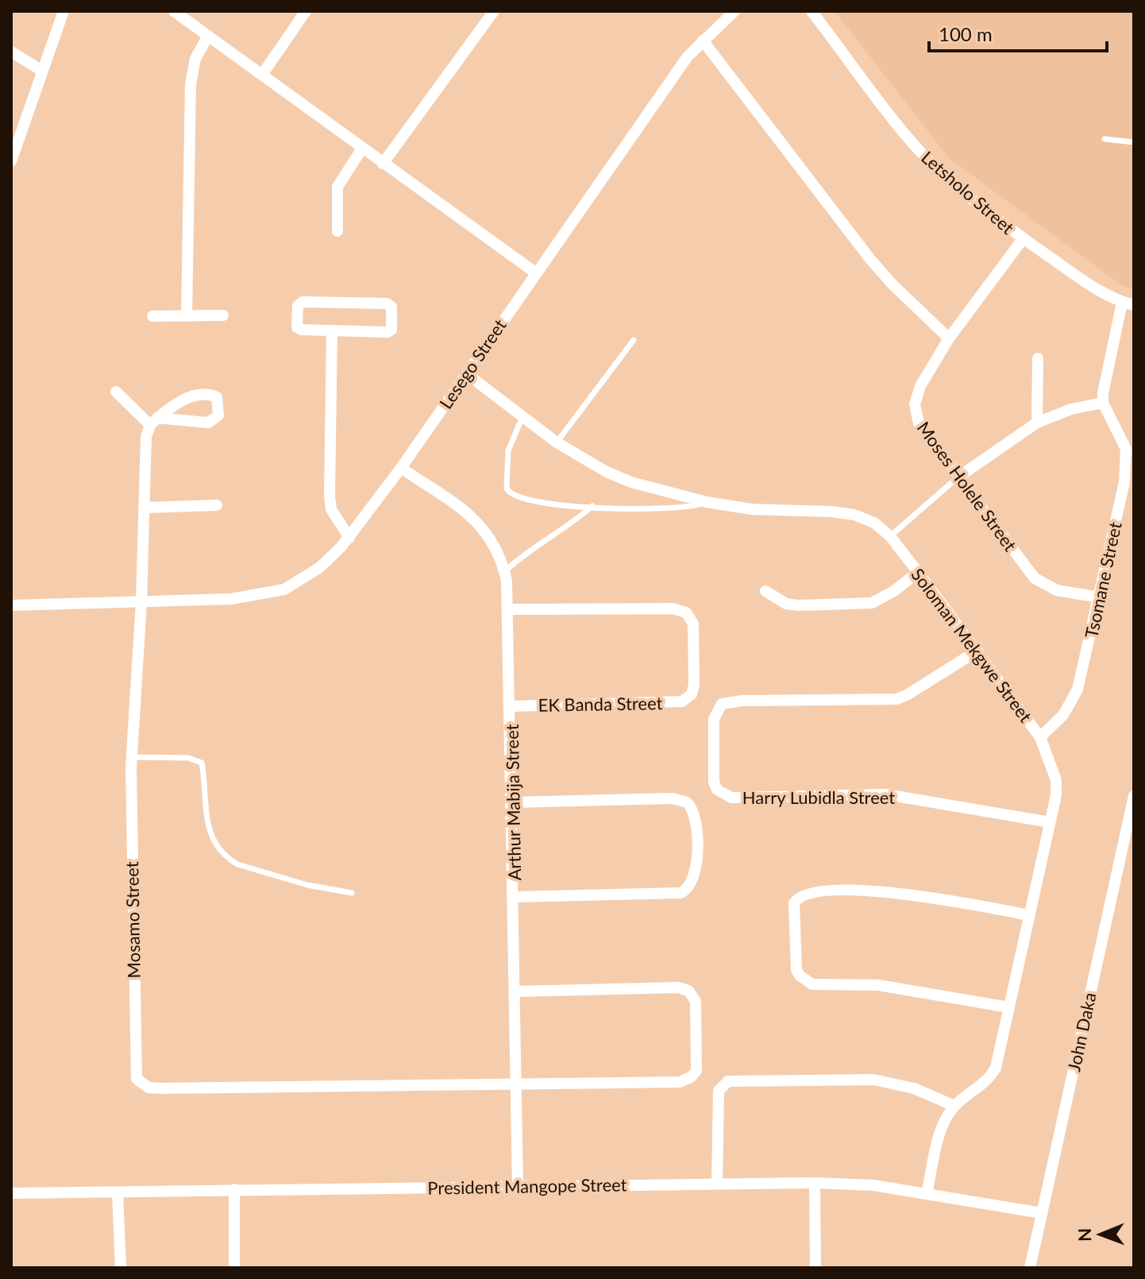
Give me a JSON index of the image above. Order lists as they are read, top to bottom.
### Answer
{
  "streets": {
    "street": [
      "Letsholo Street",
      "Lesego Street",
      "Moses Holele Street",
      "Tsomane Street",
      "Soloman Mekgwe Street",
      "EK Banda Street",
      "Harry Lubidla Street",
      "Arthur Mabija Street",
      "Mosamo Street",
      "John Daka",
      "President Mangope Street"
    ]
  },
  "crossings": [
    ["Letsholo Street", "Moses Holele Street"],
    ["Lesego Street", "Soloman Mekgwe Street"],
    ["Lesego Street", "Arthur Mabija Street"],
    ["Lesego Street", "Mosamo Street"],
    ["Moses Holele Street", "Tsomane Street"],
    ["Tsomane Street", "Soloman Mekgwe Street"],
    ["Soloman Mekgwe Street", "Harry Lubidla Street"],
    ["Soloman Mekgwe Street", "President Mangope Street"],
    ["EK Banda Street", "Arthur Mabija Street"],
    ["Arthur Mabija Street", "Mosamo Street"],
    ["Arthur Mabija Street", "President Mangope Street"],
    ["John Daka", "President Mangope Street"]
  ],
  "scale_bar": "100 m",
  "north": "left"
}
